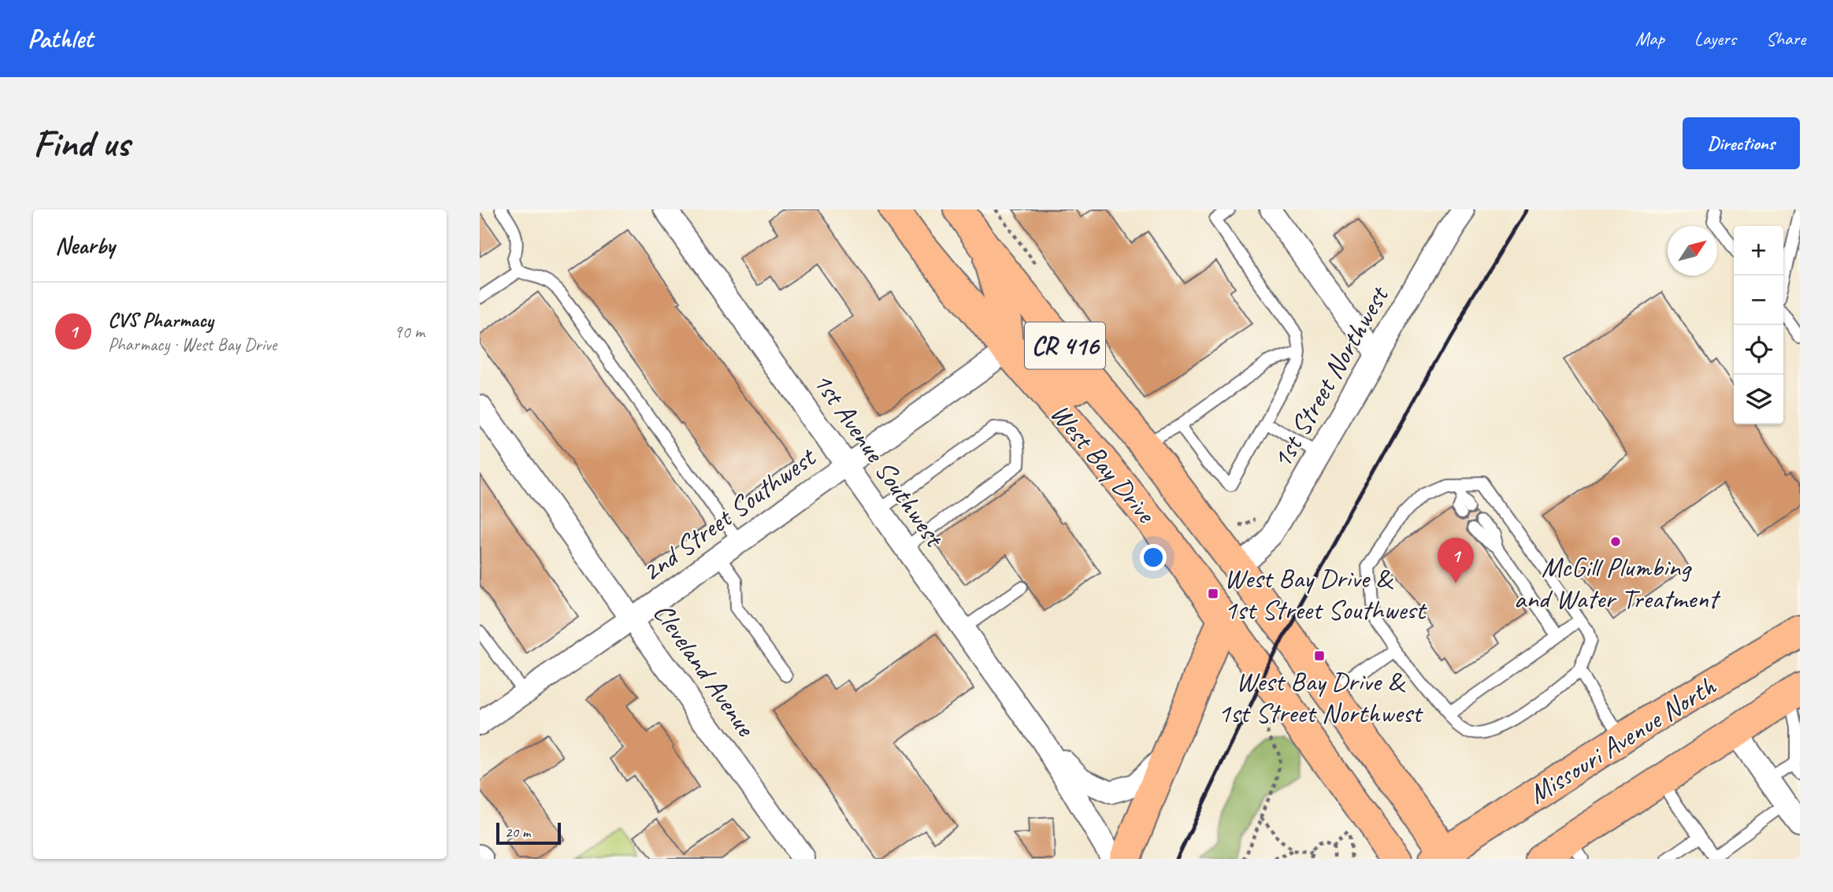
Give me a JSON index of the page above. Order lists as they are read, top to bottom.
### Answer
{
  "streets": {
    "main road": ["CR 416", "West Bay Drive", "Missouri Avenue North"],
    "street": [
      "1st Street Northwest",
      "1st Avenue Southwest",
      "2nd Street Southwest",
      "Cleveland Avenue"
    ]
  },
  "crossings": [
    ["1st Street Northwest", "West Bay Drive"],
    ["1st Avenue Southwest", "2nd Street Southwest"],
    ["West Bay Drive", "2nd Street Southwest"],
    ["West Bay Drive", "Missouri Avenue North"],
    ["2nd Street Southwest", "Cleveland Avenue"]
  ],
  "places": {
    "other": ["McGill Plumbing and Water Treatment"],
    "transit": ["West Bay Drive & 1st Street Southwest", "West Bay Drive & 1st Street Northwest"]
  },
  "scale_bar": "20 m",
  "north": "top right",
  "page": {
    "header": "Pathlet",
    "nav": ["Map", "Layers", "Share"],
    "buttons": "Directions",
    "title": "Find us",
    "heading": "Nearby",
    "map_buttons": ["+", "−"],
    "list": [
      {
        "mark": "1",
        "name": "CVS Pharmacy",
        "note": "Pharmacy · West Bay Drive",
        "value": "90 m"
      }
    ],
    "pins": "1",
    "scale": "20 m"
  }
}
